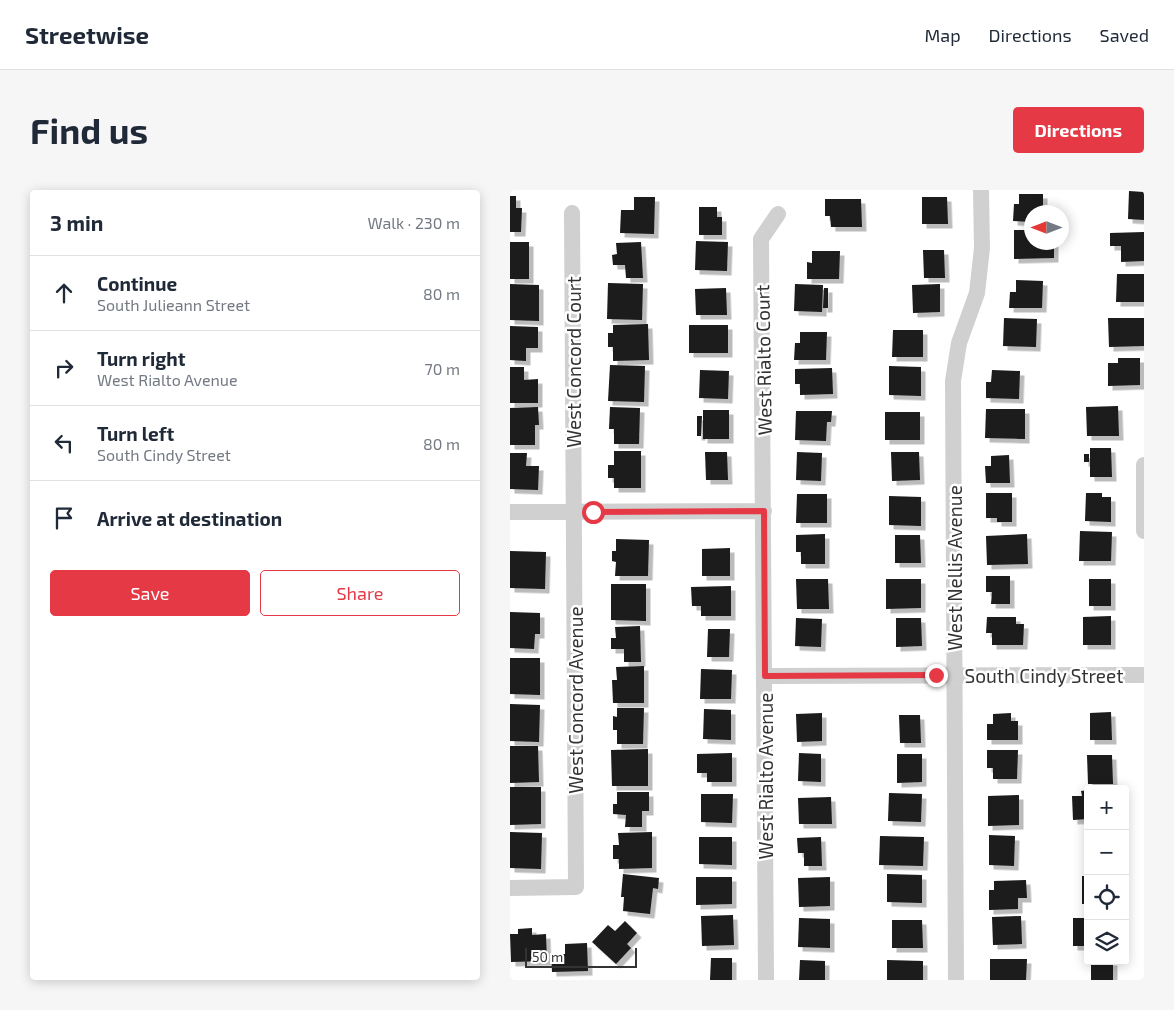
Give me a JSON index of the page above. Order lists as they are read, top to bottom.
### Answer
{
  "streets": {
    "street": [
      "West Rialto Court",
      "West Concord Court",
      "West Nellis Avenue",
      "South Cindy Street",
      "West Concord Avenue",
      "West Rialto Avenue"
    ]
  },
  "crossings": [
    ["West Rialto Court", "West Rialto Avenue"],
    ["West Concord Court", "West Concord Avenue"],
    ["West Nellis Avenue", "South Cindy Street"],
    ["South Cindy Street", "West Rialto Avenue"]
  ],
  "scale_bar": "50 m",
  "north": "left",
  "page": {
    "header": "Streetwise",
    "nav": ["Map", "Directions", "Saved"],
    "buttons": [
      "Directions",
      ["Save", "Share"]
    ],
    "title": "Find us",
    "heading": ["3 min", "Walk · 230 m"],
    "list": [
      ["Continue", "South Julieann Street", "80 m"],
      ["Turn right", "West Rialto Avenue", "70 m"],
      ["Turn left", "South Cindy Street", "80 m"],
      "Arrive at destination"
    ],
    "map_buttons": ["+", "−"],
    "scale": "50 m"
  }
}
